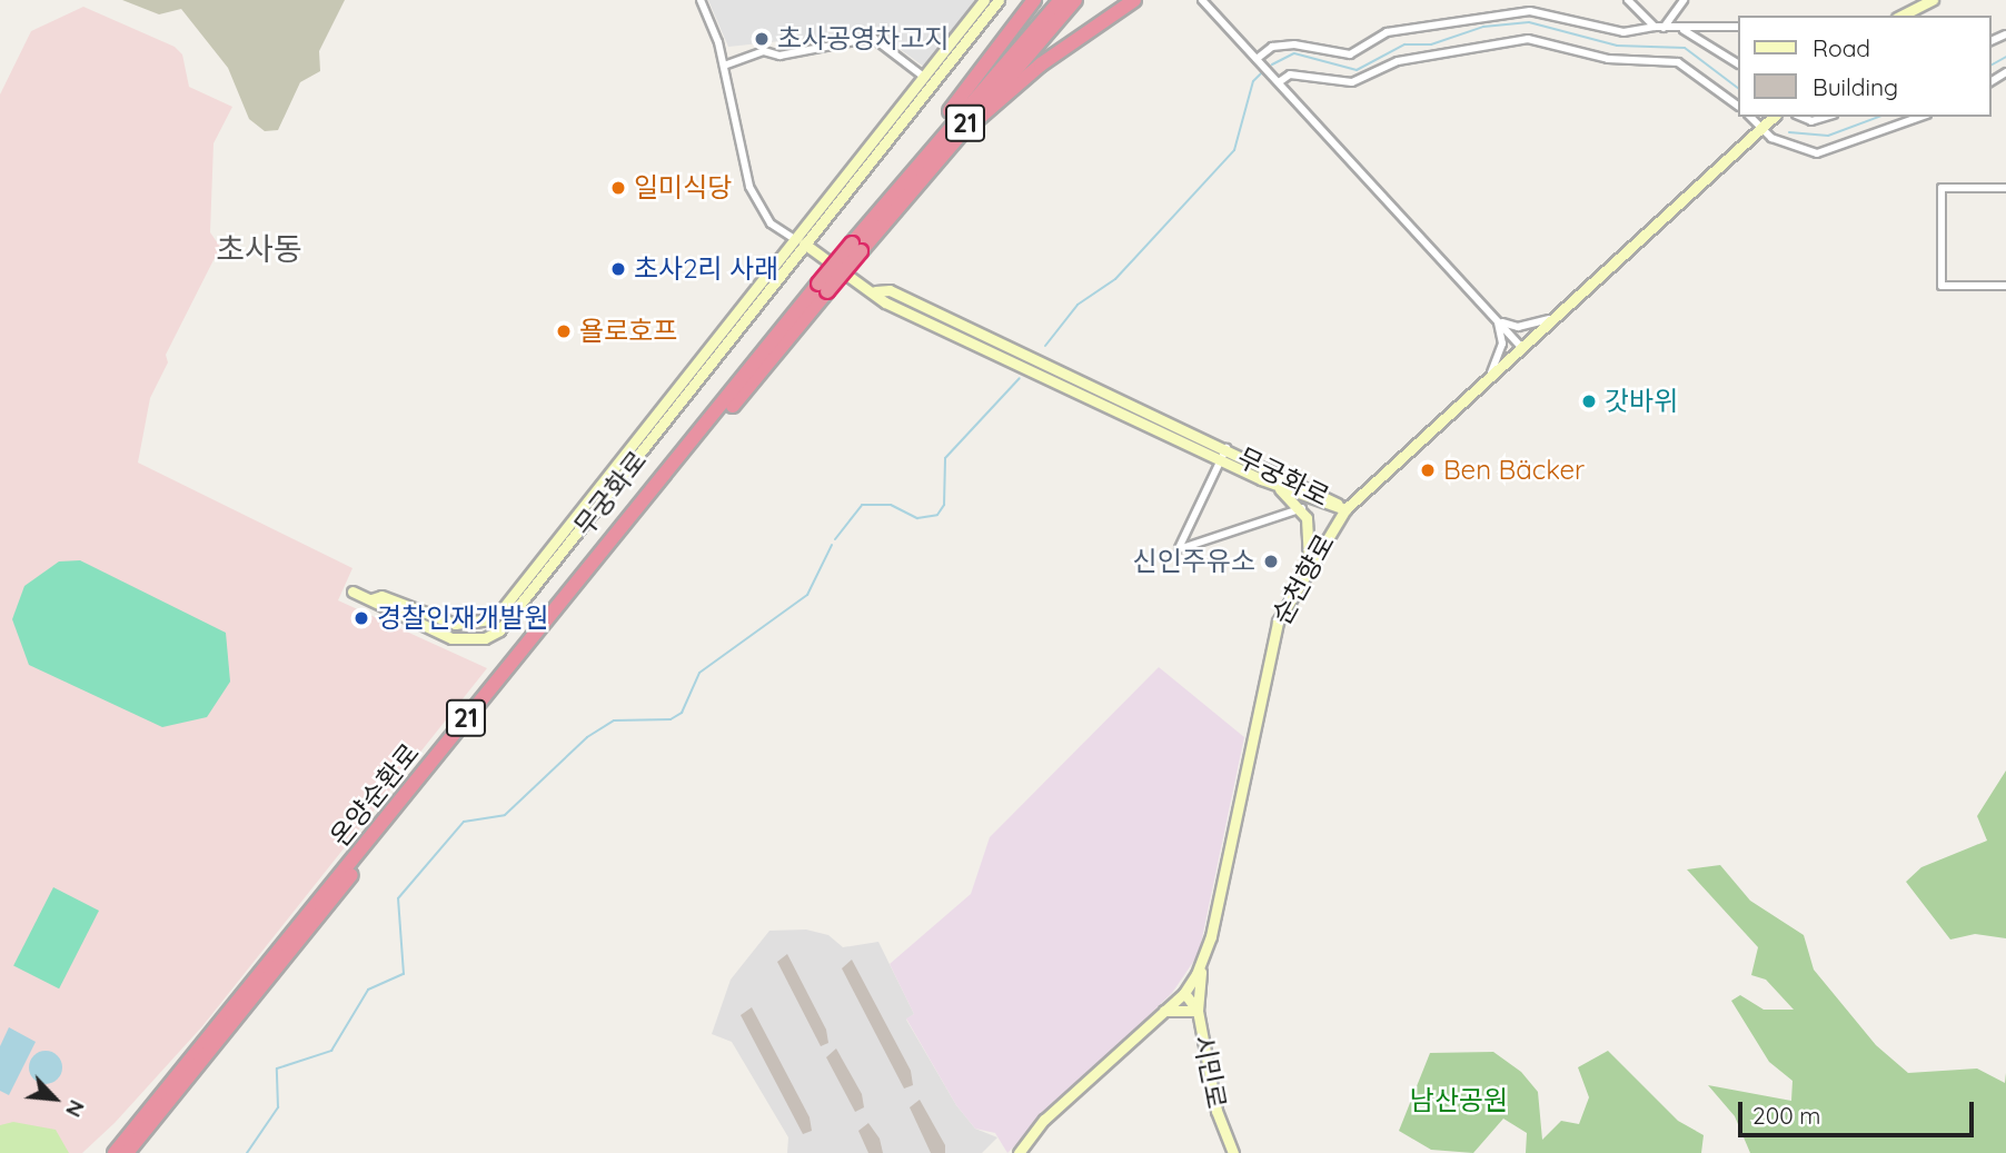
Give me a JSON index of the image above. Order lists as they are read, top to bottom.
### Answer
{
  "streets": {
    "highway": ["21", "온양순환로"],
    "street": ["무궁화로", "순천향로", "시민로"]
  },
  "crossings": [
    ["21", "온양순환로"],
    ["무궁화로", "순천향로"],
    ["순천향로", "시민로"]
  ],
  "districts": ["초사동"],
  "parks": ["남산공원"],
  "places": [
    "초사공영차고지",
    "일미식당",
    "초사2리 사래",
    "욜로호프",
    "갓바위",
    "Ben Bäcker",
    "신인주유소",
    "경찰인재개발원"
  ],
  "legend": ["Road", "Building"],
  "scale_bar": "200 m",
  "north": "bottom right"
}
